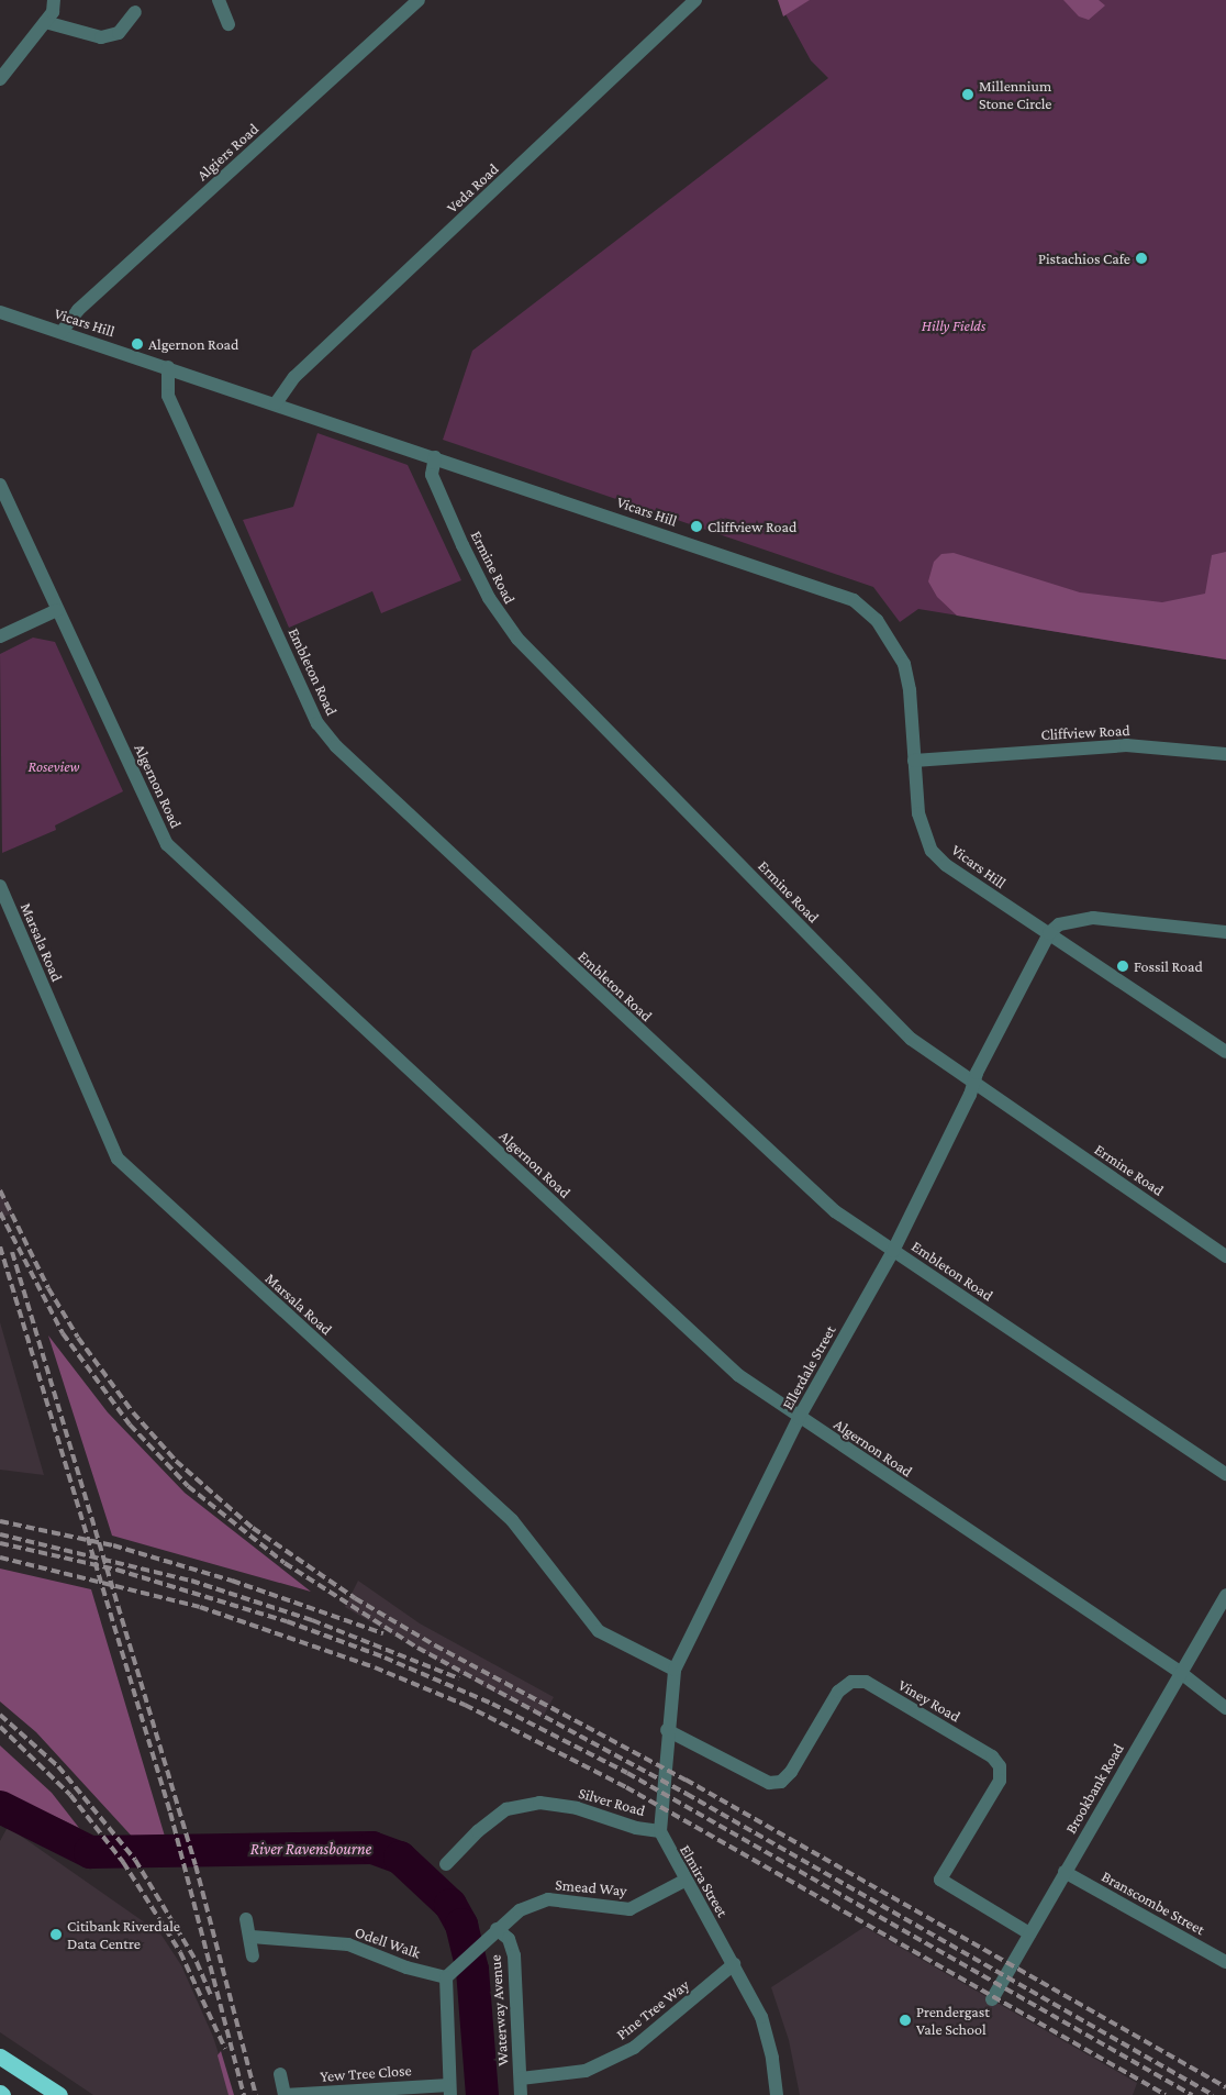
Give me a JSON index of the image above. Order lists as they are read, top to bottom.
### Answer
{
  "streets": {
    "street": [
      "Algiers Road",
      "Veda Road",
      "Vicars Hill",
      "Ermine Road",
      "Embleton Road",
      "Cliffview Road",
      "Algernon Road",
      "Marsala Road",
      "Ellerdale Street",
      "Viney Road",
      "Brookbank Road",
      "Silver Road",
      "Elmira Street",
      "Smead Way",
      "Branscombe Street",
      "Odell Walk",
      "Pine Tree Way",
      "Waterway Avenue",
      "Yew Tree Close"
    ]
  },
  "crossings": [
    ["Algiers Road", "Vicars Hill"],
    ["Veda Road", "Vicars Hill"],
    ["Vicars Hill", "Ermine Road"],
    ["Vicars Hill", "Embleton Road"],
    ["Vicars Hill", "Cliffview Road"],
    ["Ermine Road", "Ellerdale Street"],
    ["Embleton Road", "Ellerdale Street"],
    ["Algernon Road", "Ellerdale Street"],
    ["Algernon Road", "Brookbank Road"],
    ["Marsala Road", "Ellerdale Street"],
    ["Viney Road", "Brookbank Road"],
    ["Brookbank Road", "Branscombe Street"],
    ["Silver Road", "Elmira Street"],
    ["Elmira Street", "Smead Way"],
    ["Elmira Street", "Pine Tree Way"],
    ["Smead Way", "Odell Walk"],
    ["Smead Way", "Waterway Avenue"],
    ["Pine Tree Way", "Waterway Avenue"]
  ],
  "water": ["River Ravensbourne"],
  "parks": ["Hilly Fields", "Roseview"],
  "places": [
    "Millennium Stone Circle",
    "Pistachios Cafe",
    "Algernon Road",
    "Cliffview Road",
    "Fossil Road",
    "Citibank Riverdale Data Centre",
    "Prendergast Vale School"
  ]
}
